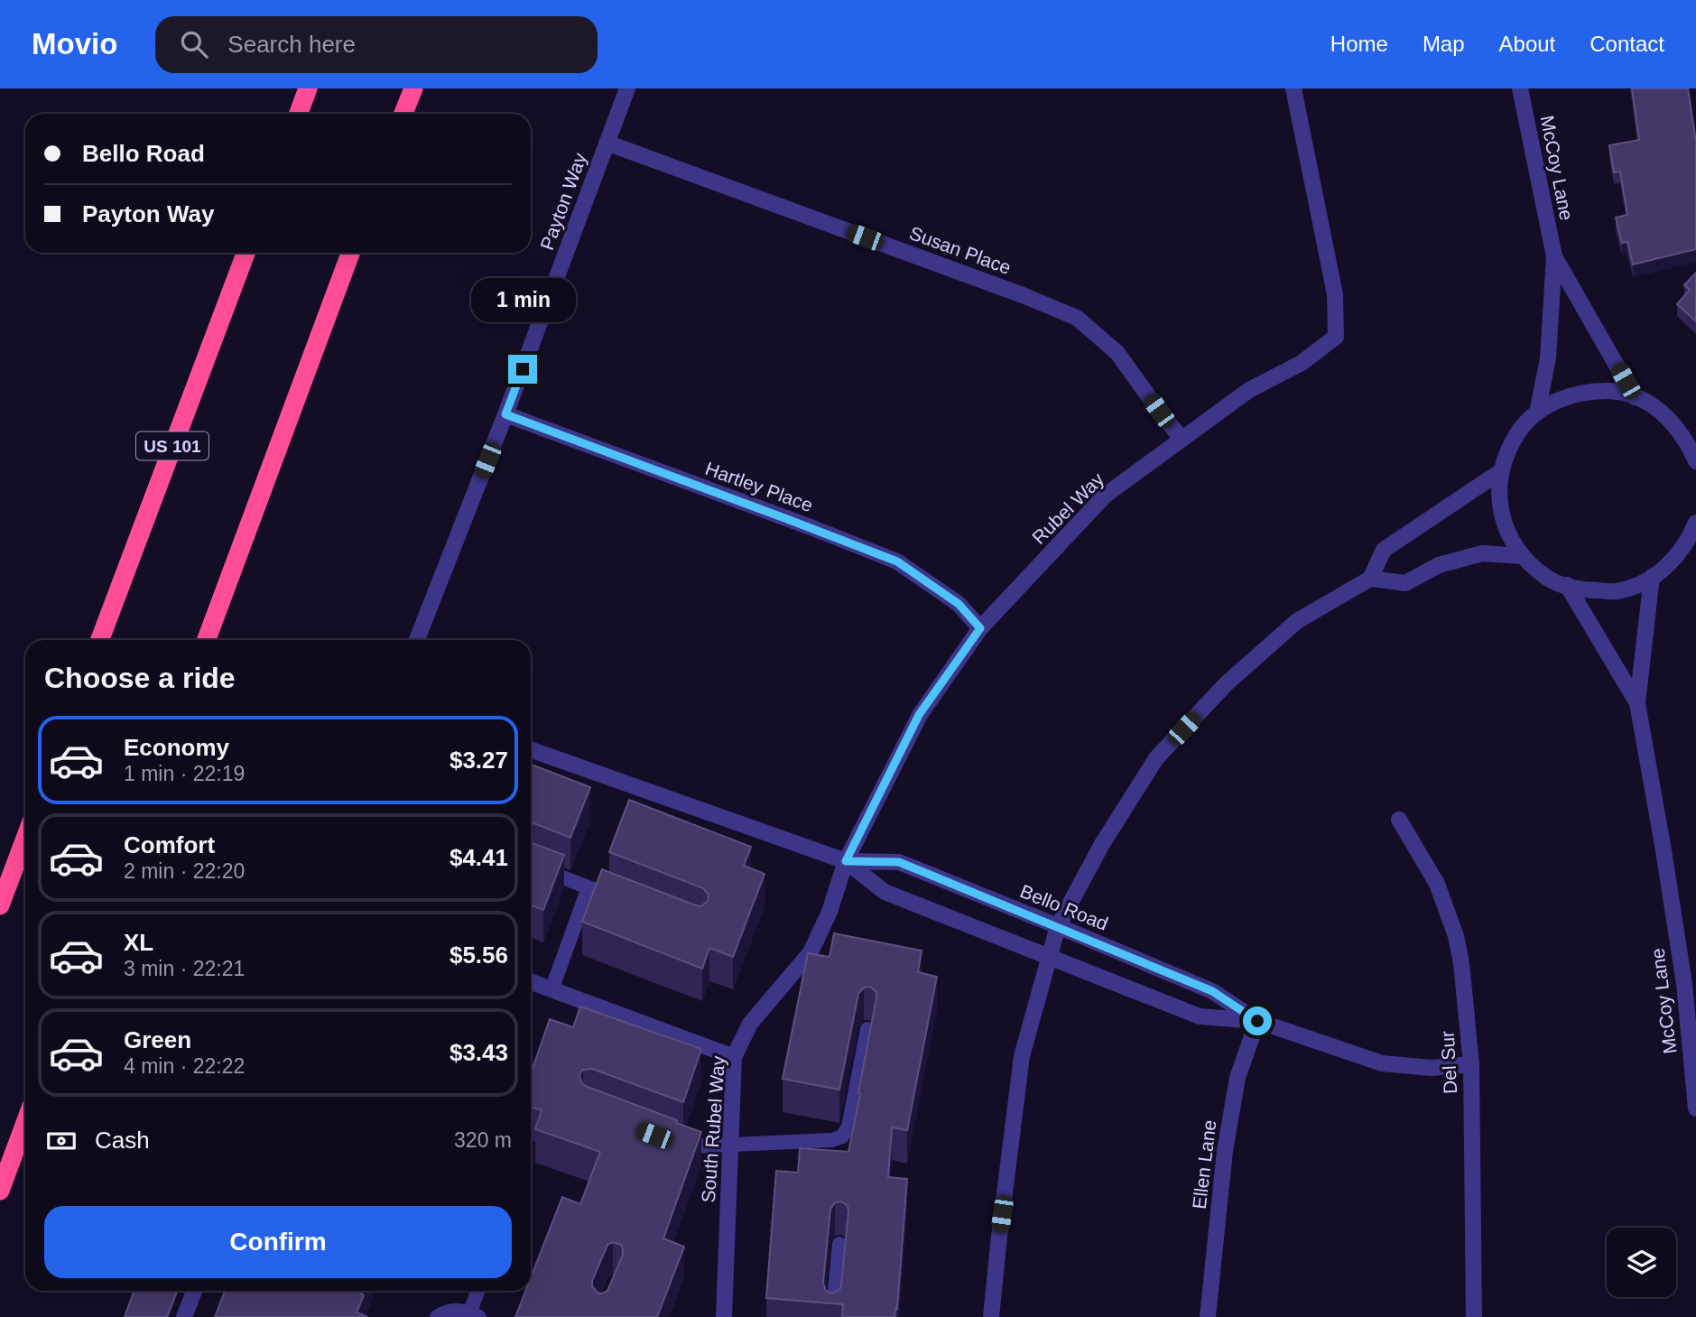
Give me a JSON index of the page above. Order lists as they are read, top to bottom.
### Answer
{
  "streets": {
    "highway": ["US 101"],
    "street": [
      "McCoy Lane",
      "Payton Way",
      "Susan Place",
      "Hartley Place",
      "Rubel Way",
      "Bello Road",
      "Del Sur",
      "South Rubel Way",
      "Ellen Lane"
    ]
  },
  "crossings": [
    ["Payton Way", "Susan Place"],
    ["Payton Way", "Hartley Place"],
    ["Susan Place", "Rubel Way"],
    ["Hartley Place", "Rubel Way"],
    ["Rubel Way", "Bello Road"],
    ["Rubel Way", "South Rubel Way"],
    ["Bello Road", "Del Sur"],
    ["Bello Road", "South Rubel Way"],
    ["Bello Road", "Ellen Lane"]
  ],
  "page": {
    "header": "Movio",
    "search": "Search here",
    "nav": [
      "Home",
      "Map",
      "About",
      "Contact"
    ],
    "banner": ["Bello Road", "Payton Way"],
    "bubble": "1 min",
    "heading": "Choose a ride",
    "list": [
      {
        "name": "Economy",
        "note": "1 min · 22:19",
        "value": "$3.27"
      },
      {
        "name": "Comfort",
        "note": "2 min · 22:20",
        "value": "$4.41"
      },
      {
        "name": "XL",
        "note": "3 min · 22:21",
        "value": "$5.56"
      },
      {
        "name": "Green",
        "note": "4 min · 22:22",
        "value": "$3.43"
      }
    ],
    "pay": ["Cash", "320 m"],
    "buttons": "Confirm"
  }
}
